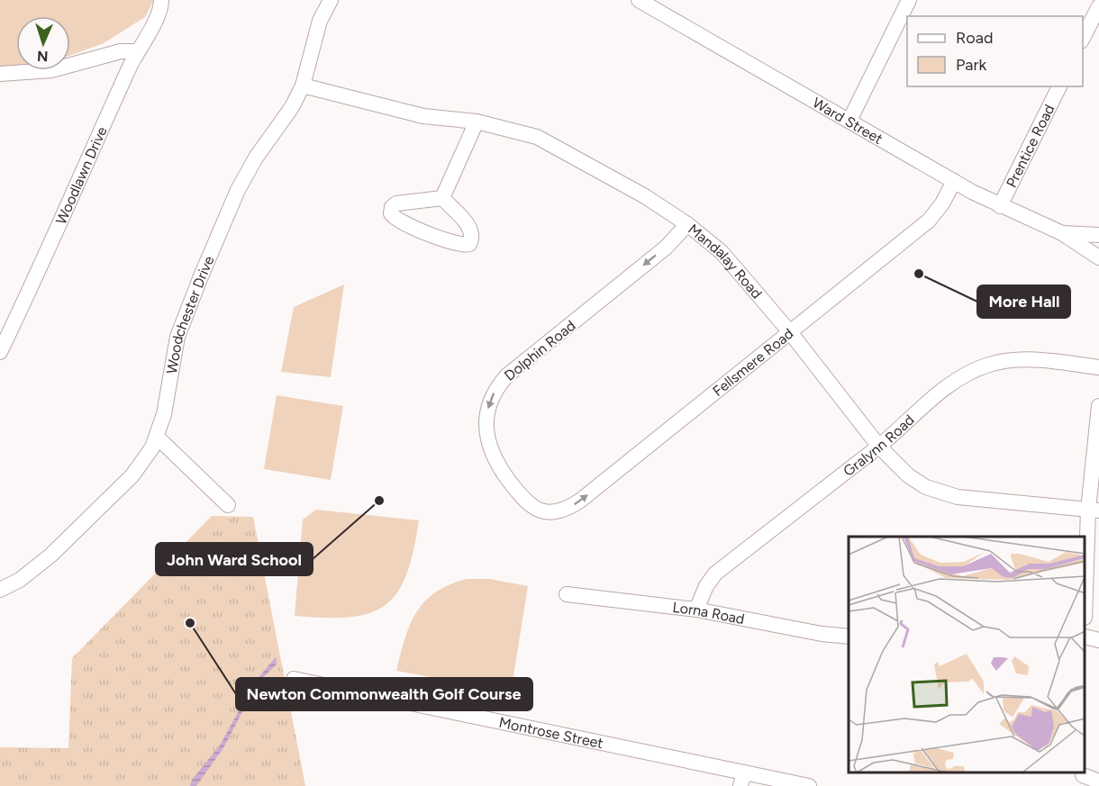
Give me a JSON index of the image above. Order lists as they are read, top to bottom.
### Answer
{
  "streets": {
    "street": [
      "Ward Street",
      "Prentice Road",
      "Woodlawn Drive",
      "Mandalay Road",
      "Woodchester Drive",
      "Dolphin Road",
      "Fellsmere Road",
      "Gralynn Road",
      "Lorna Road",
      "Montrose Street"
    ]
  },
  "crossings": [
    ["Ward Street", "Prentice Road"],
    ["Ward Street", "Fellsmere Road"],
    ["Mandalay Road", "Woodchester Drive"],
    ["Mandalay Road", "Dolphin Road"],
    ["Mandalay Road", "Fellsmere Road"],
    ["Mandalay Road", "Gralynn Road"],
    ["Dolphin Road", "Fellsmere Road"],
    ["Gralynn Road", "Lorna Road"]
  ],
  "one_way": ["Dolphin Road", "Fellsmere Road"],
  "places": ["More Hall", "John Ward School", "Newton Commonwealth Golf Course"],
  "legend": ["Road", "Park"],
  "north": "bottom"
}
